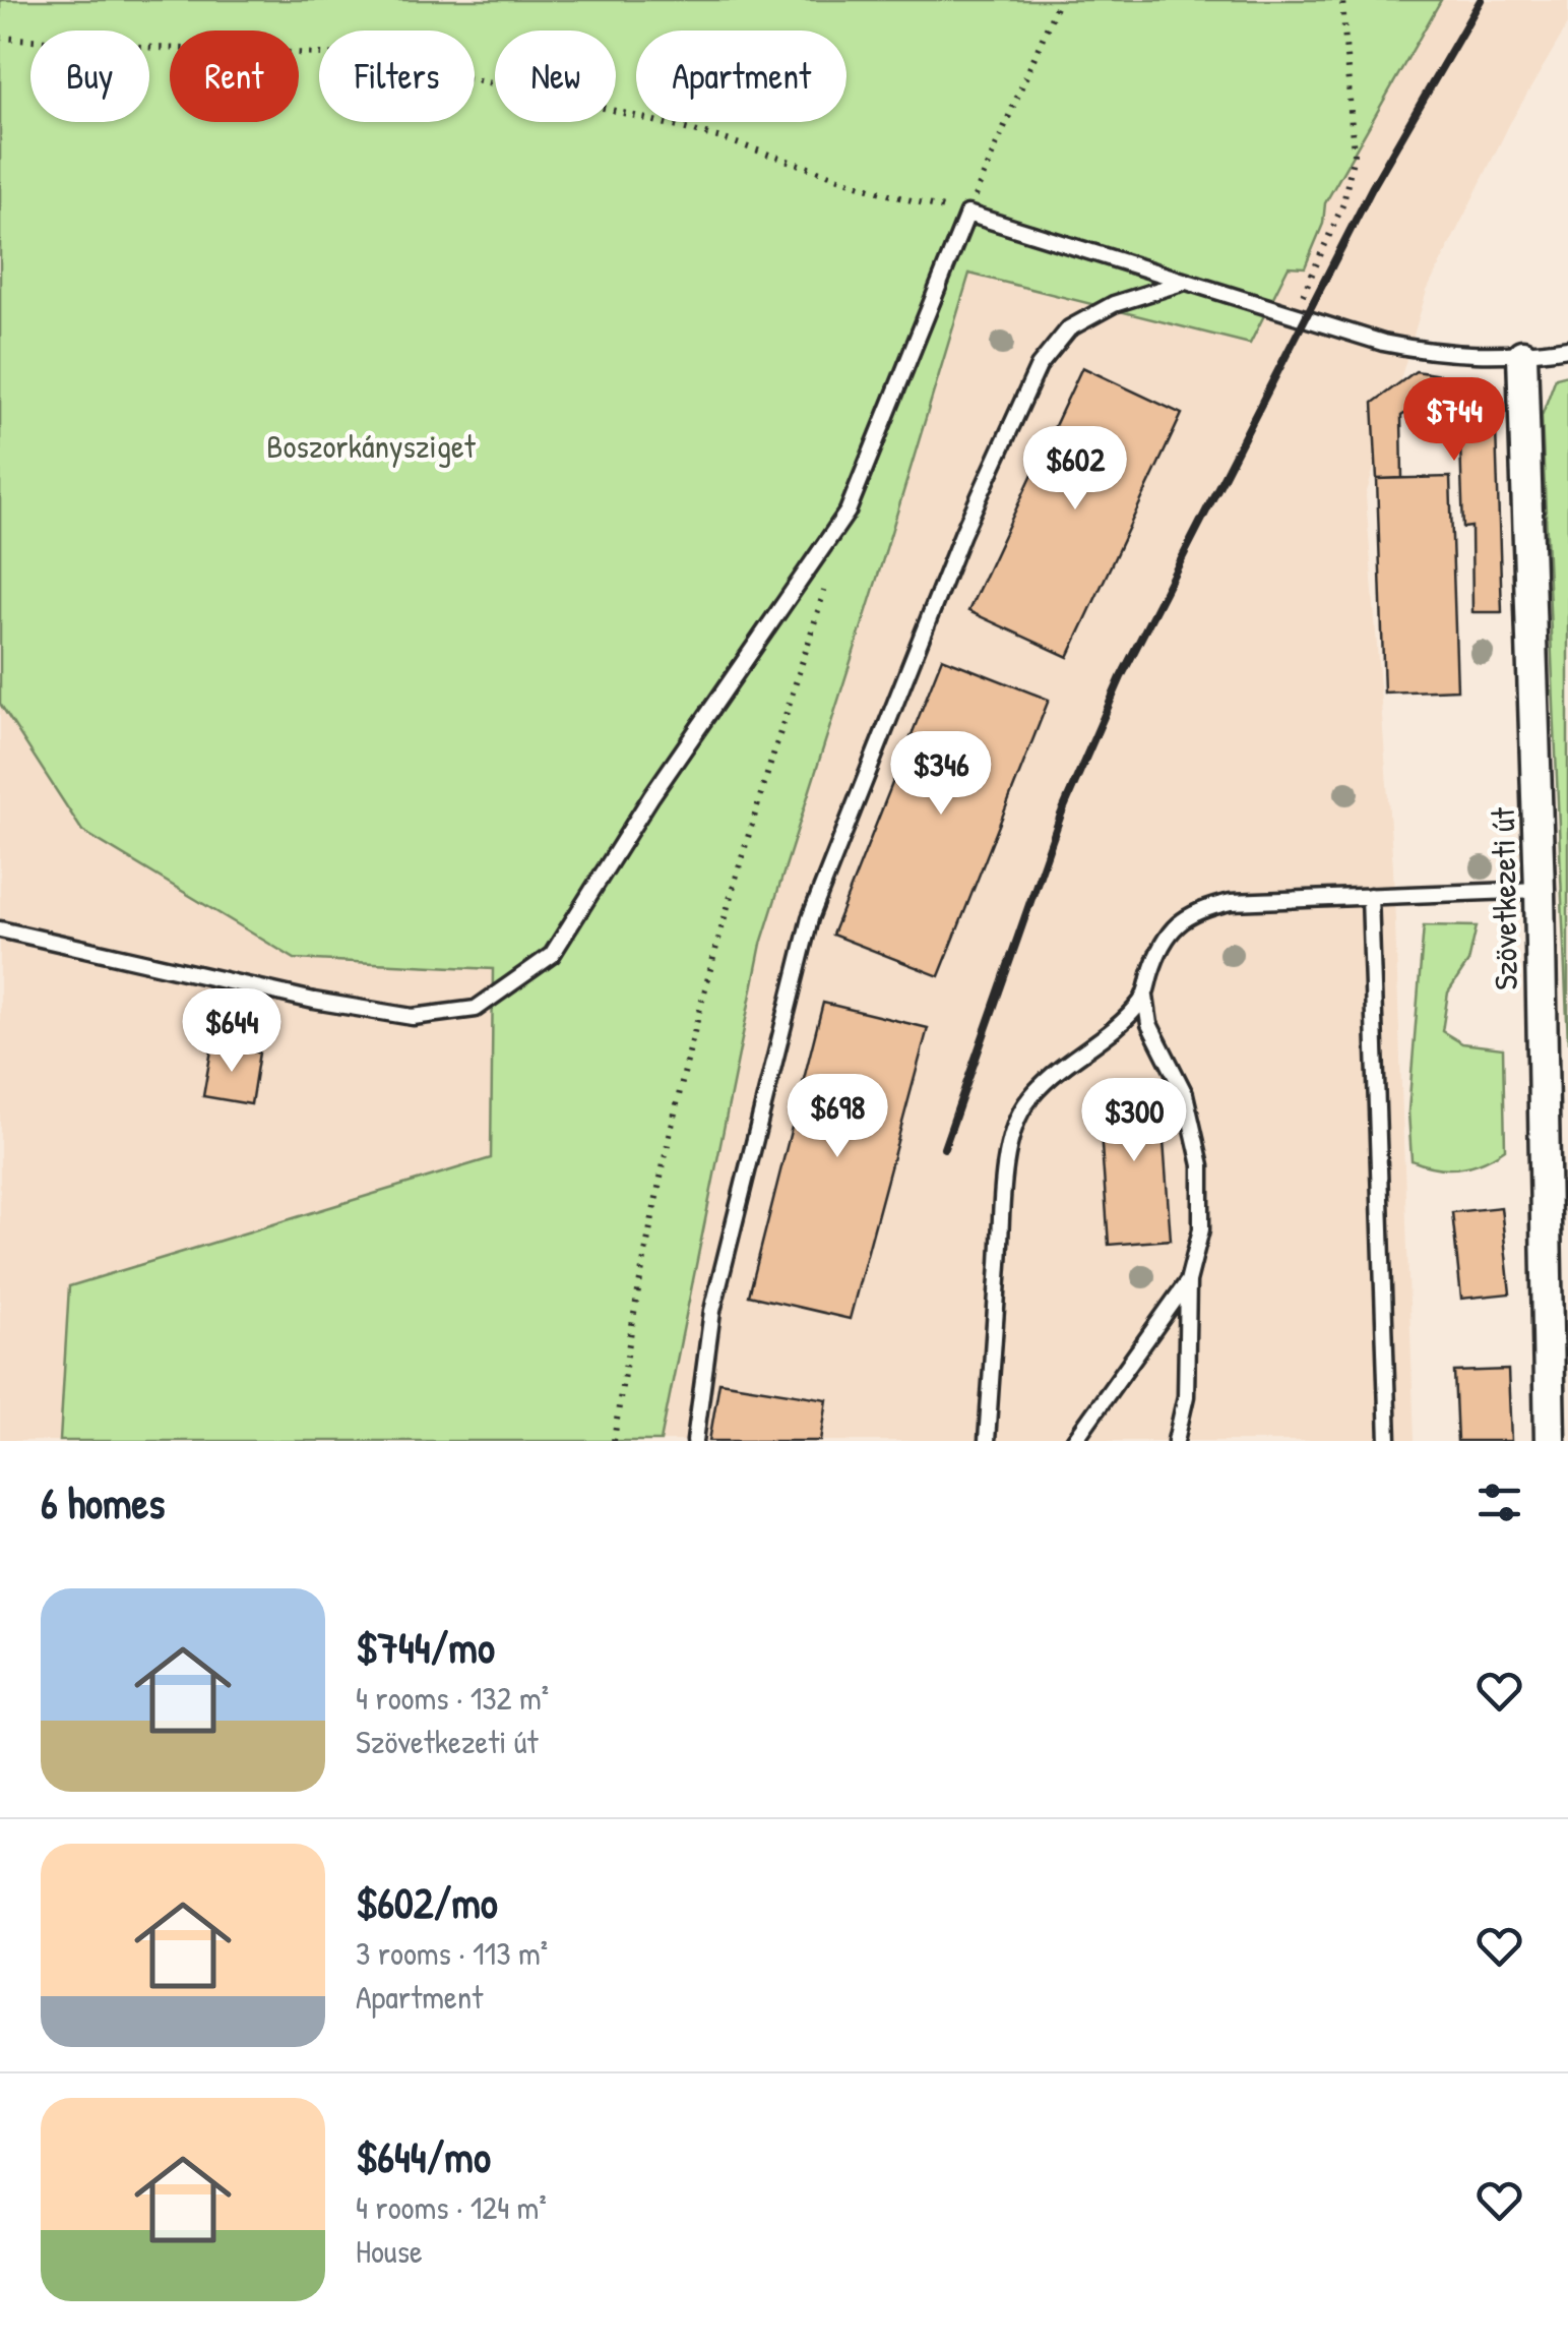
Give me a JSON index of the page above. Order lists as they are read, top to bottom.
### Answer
{
  "streets": {
    "street": ["Szövetkezeti út"]
  },
  "parks": ["Boszorkánysziget"],
  "page": {
    "chip": [
      "Buy",
      "Rent",
      "Filters",
      "New",
      "Apartment"
    ],
    "price": [
      "$744",
      "$602",
      "$346",
      "$644",
      "$698",
      "$300"
    ],
    "heading": "6 homes",
    "list": [
      {
        "name": "$744/mo",
        "note": "4 rooms · 132 m² · Szövetkezeti út"
      },
      {
        "name": "$602/mo",
        "note": "3 rooms · 113 m² · Apartment"
      },
      {
        "name": "$644/mo",
        "note": "4 rooms · 124 m² · House"
      }
    ]
  }
}
